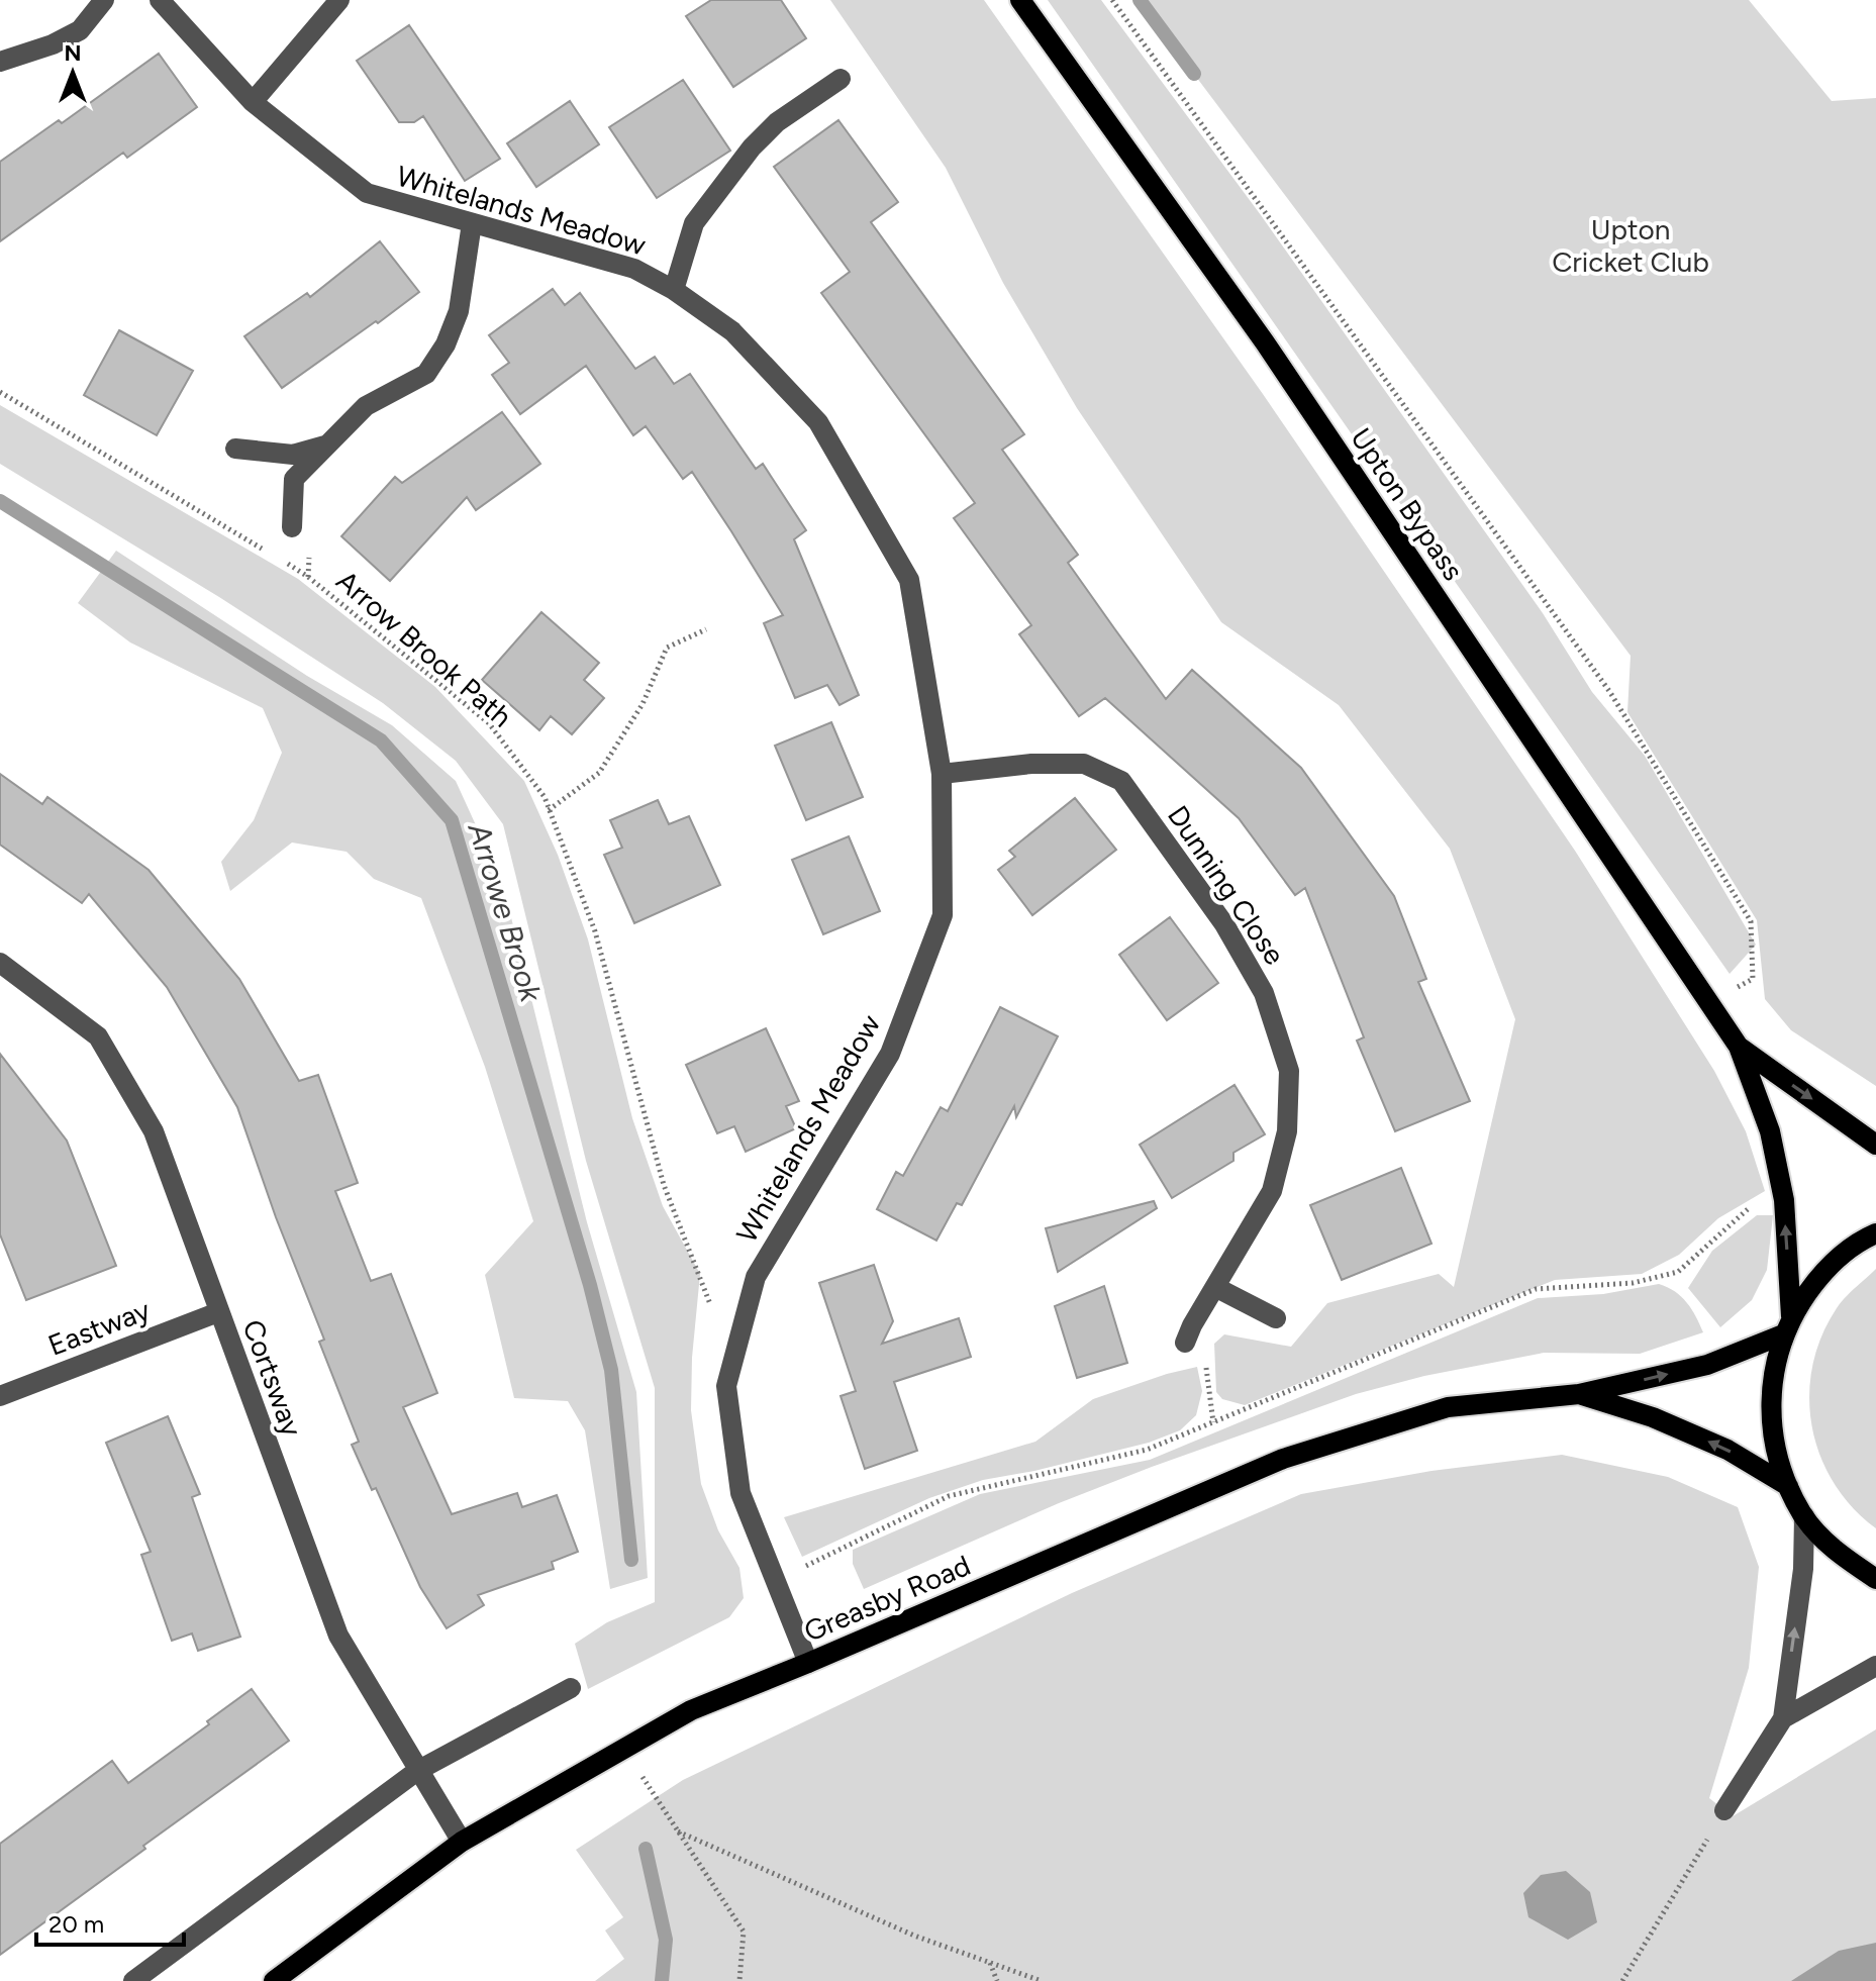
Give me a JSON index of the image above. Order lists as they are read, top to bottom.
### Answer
{
  "streets": {
    "main road": ["Upton Bypass", "Greasby Road"],
    "street": [
      "Whitelands Meadow",
      "Dunning Close",
      "Eastway",
      "Cortsway"
    ],
    "path": ["Arrow Brook Path"]
  },
  "crossings": [
    ["Whitelands Meadow", "Arrow Brook Path"],
    ["Whitelands Meadow", "Dunning Close"],
    ["Whitelands Meadow", "Greasby Road"],
    ["Upton Bypass", "Greasby Road"],
    ["Eastway", "Cortsway"],
    ["Cortsway", "Greasby Road"]
  ],
  "water": ["Arrowe Brook"],
  "parks": ["Upton Cricket Club"],
  "scale_bar": "20 m",
  "north": "top"
}
